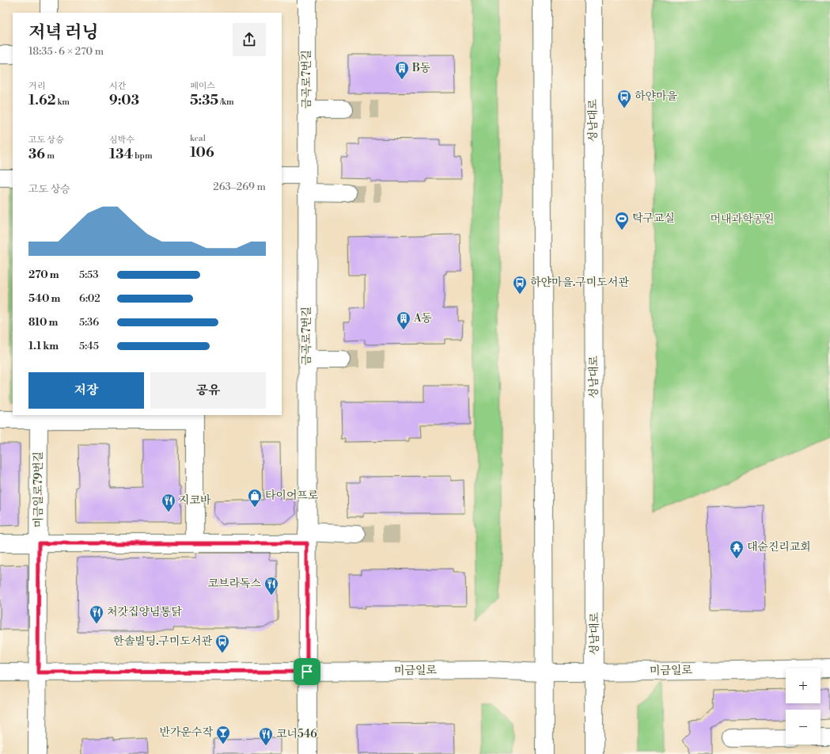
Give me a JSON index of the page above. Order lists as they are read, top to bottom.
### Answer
{
  "streets": {
    "street": [
      "금곡로7번길",
      "성남대로",
      "미금일로79번길",
      "미금일로"
    ]
  },
  "crossings": [
    ["금곡로7번길", "미금일로"],
    ["성남대로", "미금일로"],
    ["미금일로79번길", "미금일로"]
  ],
  "parks": ["머내과학공원"],
  "places": {
    "building": ["B동", "A동"],
    "bus stop": ["하얀마을", "하얀마을.구미도서관", "한솔빌딩.구미도서관"],
    "sports": ["탁구교실"],
    "shop": ["타이어프로"],
    "restaurant": [
      "지코바",
      "코브라독스",
      "처갓집양념통닭",
      "코너546"
    ],
    "temple": ["대순진리교회"],
    "bar": ["반가운수작"]
  },
  "page": {
    "heading": ["저녁 러닝", "18:35 · 6 × 270 m"],
    "stats": [
      ["거리", "1.62 km"],
      ["시간", "9:03"],
      ["페이스", "5:35 /km"],
      ["고도 상승", "36 m"],
      ["심박수", "134 bpm"],
      ["kcal", "106"]
    ],
    "chart": ["고도 상승", "263–269 m"],
    "list": [
      {
        "name": "270 m",
        "note": "5:53"
      },
      {
        "name": "540 m",
        "note": "6:02"
      },
      {
        "name": "810 m",
        "note": "5:36"
      },
      {
        "name": "1.1 km",
        "note": "5:45"
      }
    ],
    "buttons": ["저장", "공유"],
    "map_buttons": ["+", "−"]
  }
}
